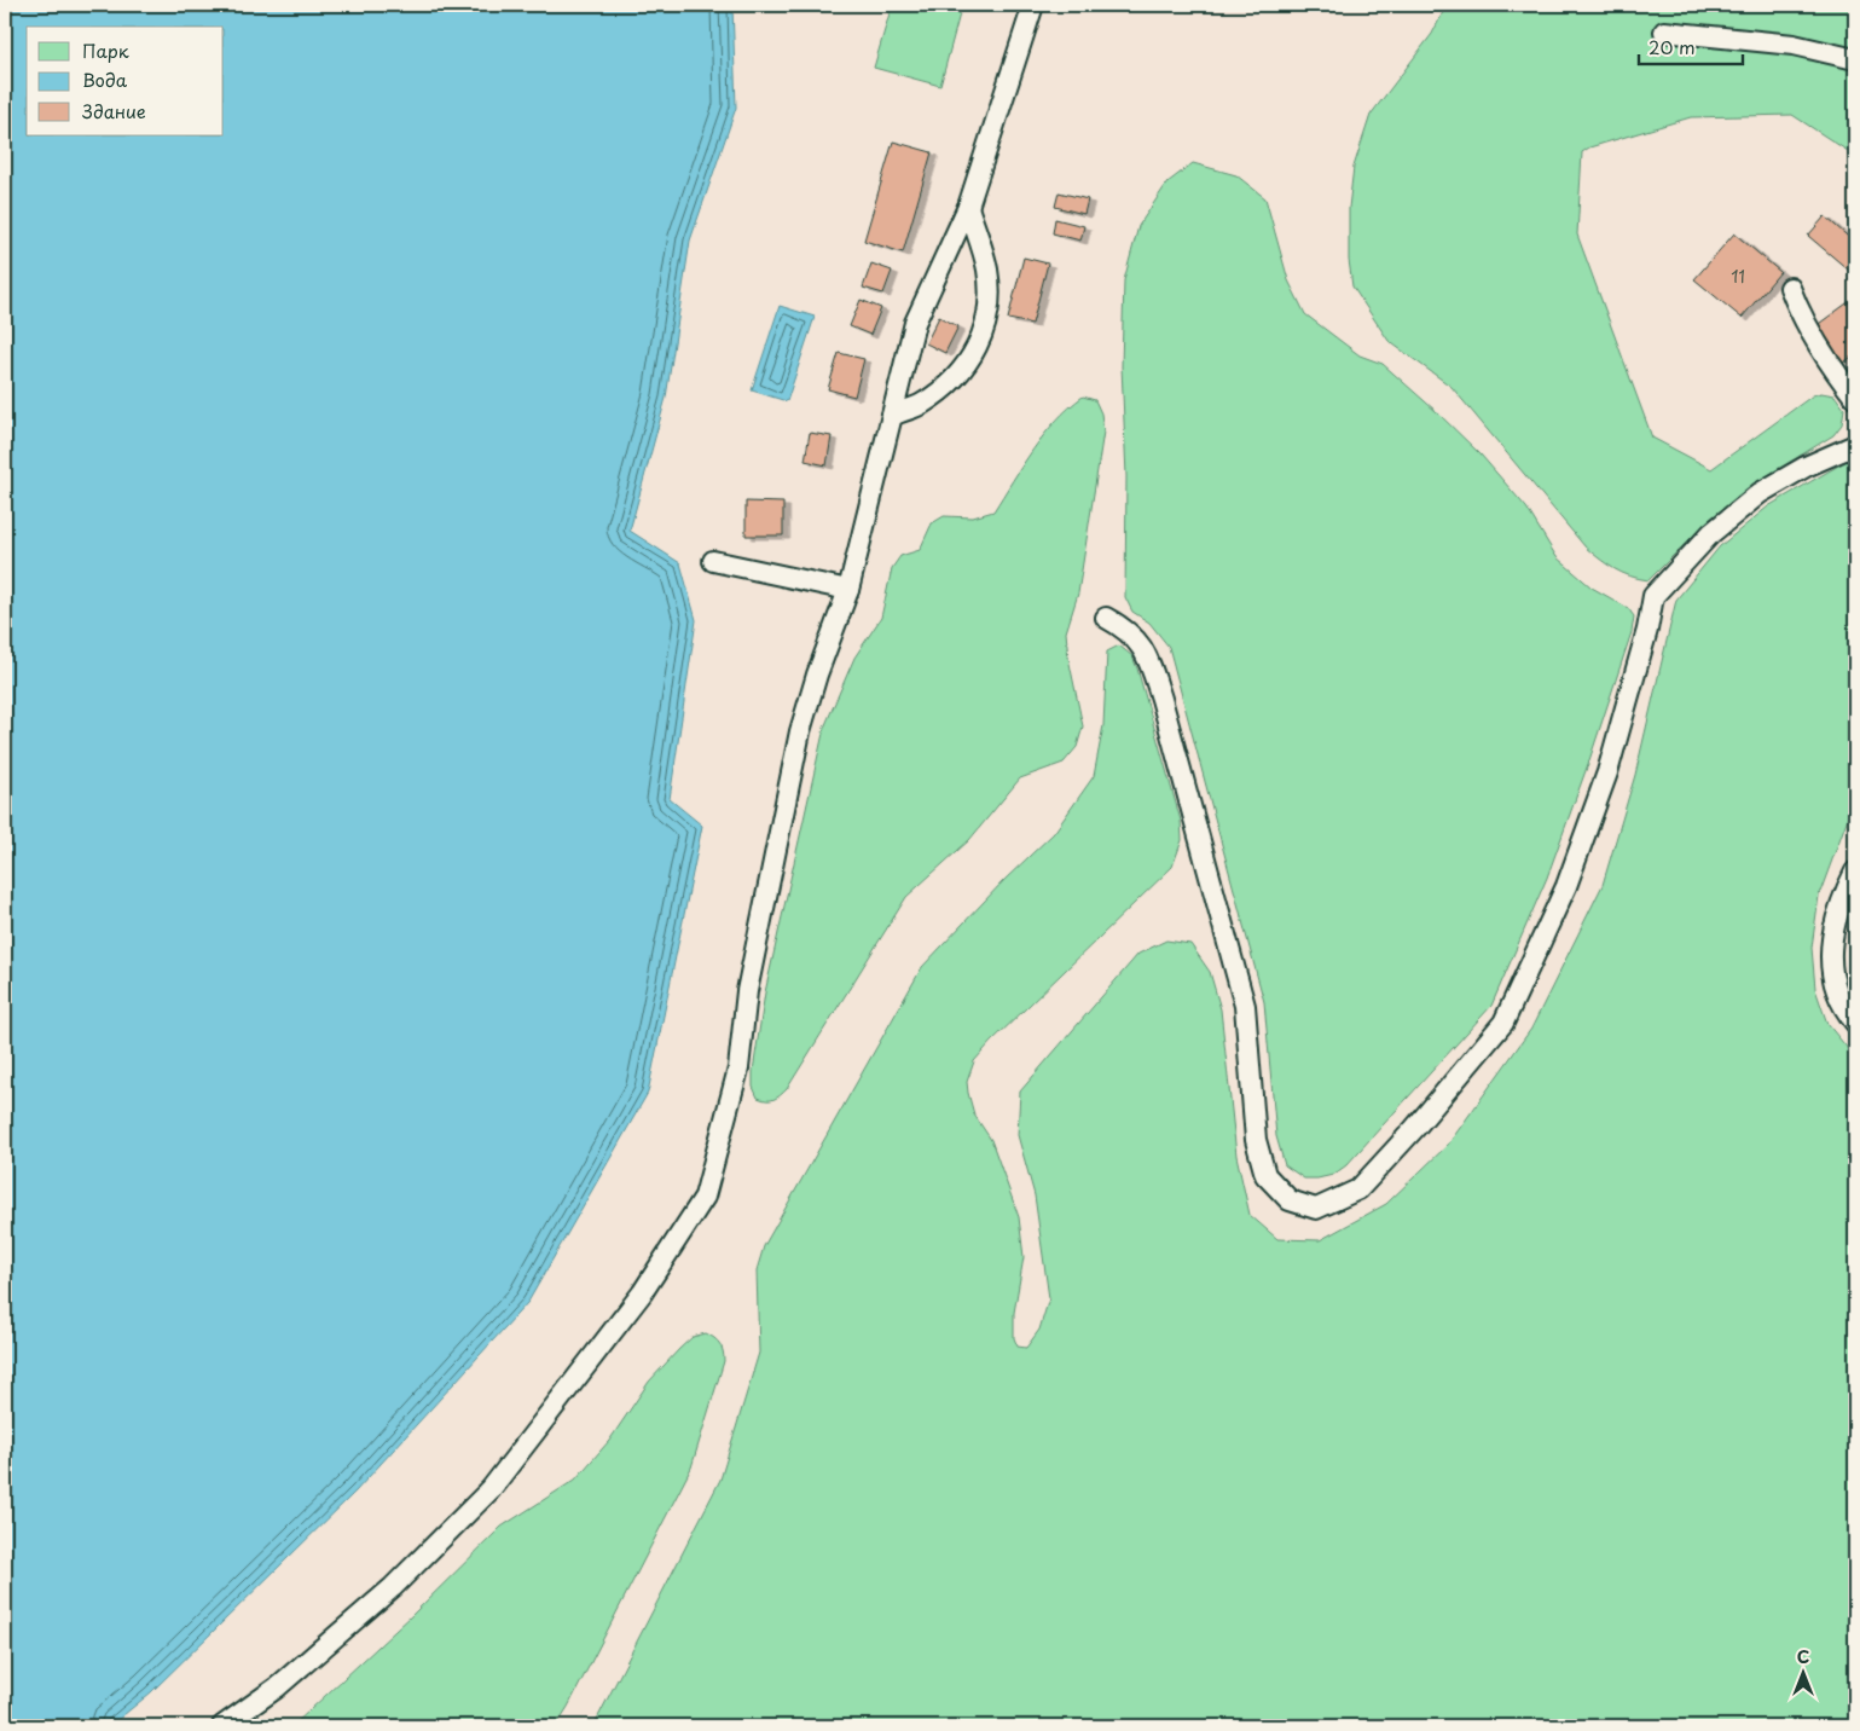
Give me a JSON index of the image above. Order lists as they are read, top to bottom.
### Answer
{
  "house_numbers": ["11"],
  "legend": ["Парк", "Вода", "Здание"],
  "scale_bar": "20 m",
  "north": "top"
}
